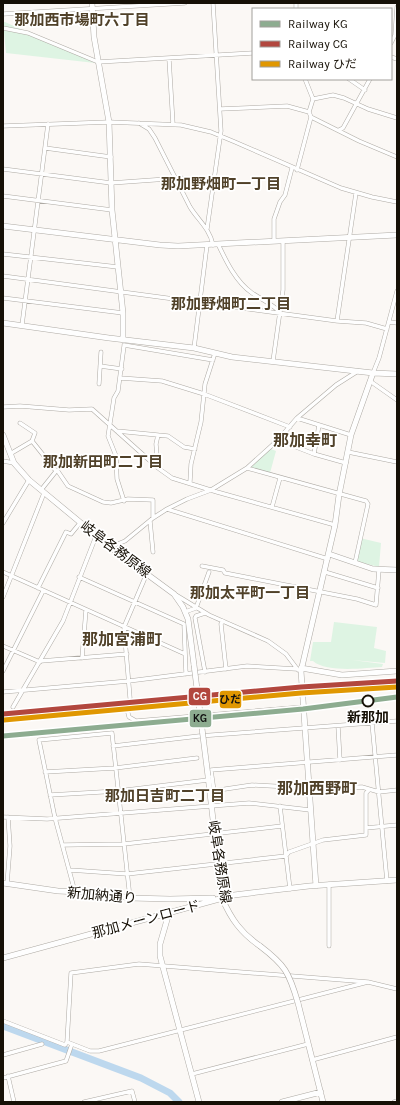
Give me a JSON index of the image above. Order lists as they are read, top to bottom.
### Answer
{
  "streets": {
    "street": ["岐阜各務原線", "新加納通り", "那加メーンロード"]
  },
  "crossings": [
    ["岐阜各務原線", "新加納通り"],
    ["岐阜各務原線", "那加メーンロード"],
    ["新加納通り", "那加メーンロード"]
  ],
  "districts": [
    "那加西市場町六丁目",
    "那加野畑町一丁目",
    "那加野畑町二丁目",
    "那加幸町",
    "那加新田町二丁目",
    "那加太平町一丁目",
    "那加宮浦町",
    "那加西野町",
    "那加日吉町二丁目"
  ],
  "places": ["新那加"],
  "lines": ["rail line CG", "rail line ひだ", "rail line KG"],
  "legend": ["Railway KG", "Railway CG", "Railway ひだ"]
}
